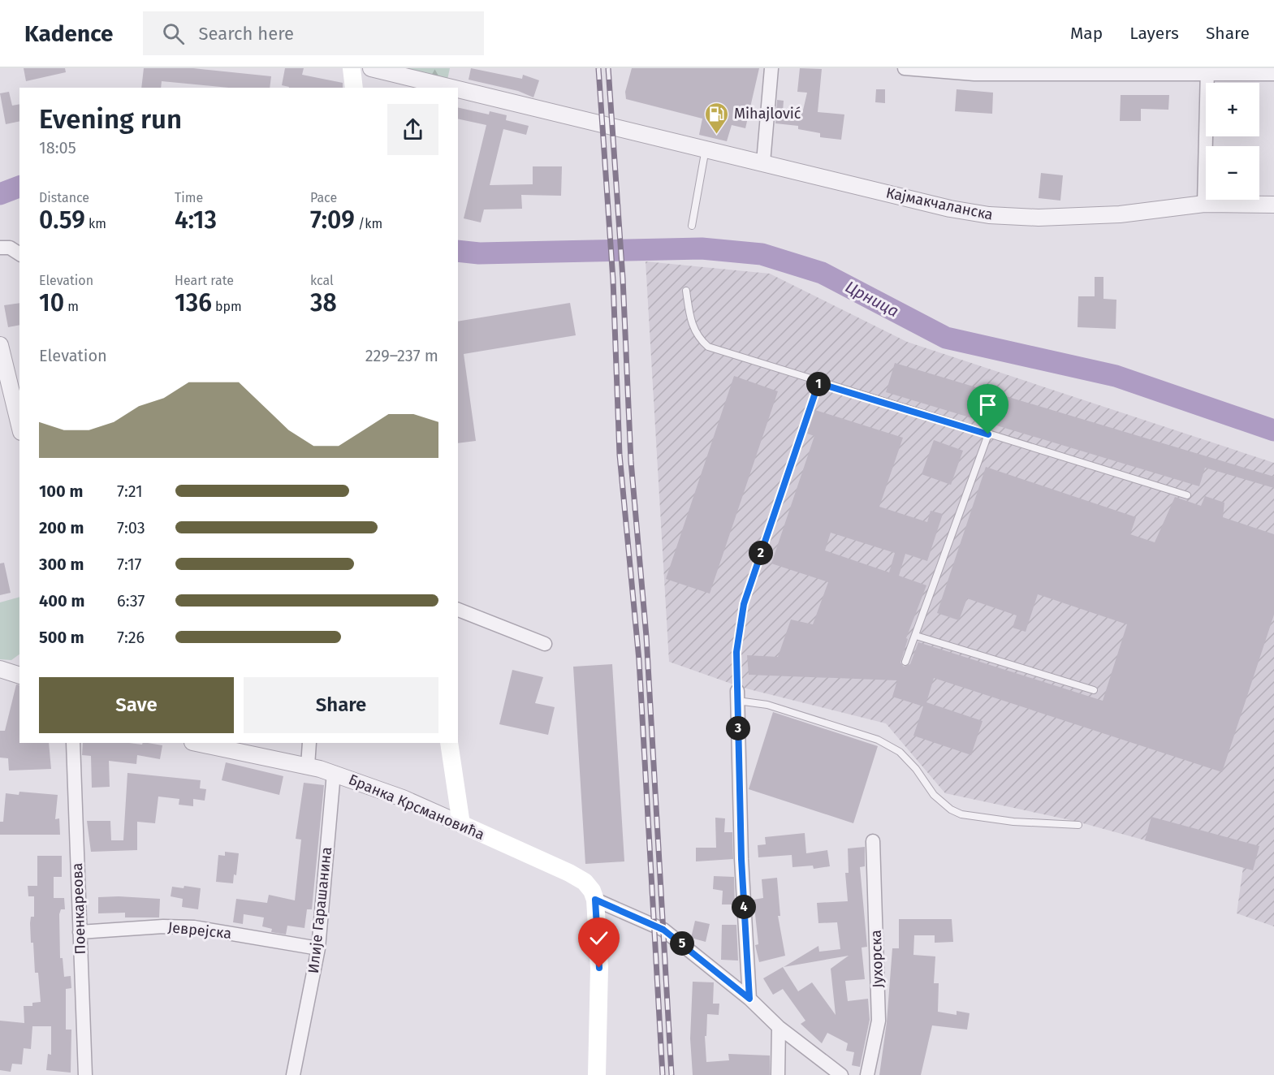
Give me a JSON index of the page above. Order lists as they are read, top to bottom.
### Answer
{
  "streets": {
    "main road": ["Бранка Крсмановића"],
    "street": [
      "Кајмакчаланска",
      "Поенкареова",
      "Илије Гарашанина",
      "Јеврејска",
      "Јухорска"
    ]
  },
  "crossings": [
    ["Бранка Крсмановића", "Илије Гарашанина"],
    ["Поенкареова", "Јеврејска"],
    ["Илије Гарашанина", "Јеврејска"]
  ],
  "water": ["Црница"],
  "places": {
    "fuel station": ["Mihajlović"]
  },
  "page": {
    "header": "Kadence",
    "search": "Search here",
    "nav": ["Map", "Layers", "Share"],
    "map_buttons": ["+", "−"],
    "heading": ["Evening run", "18:05"],
    "stats": [
      ["Distance", "0.59 km"],
      ["Time", "4:13"],
      ["Pace", "7:09 /km"],
      ["Elevation", "10 m"],
      ["Heart rate", "136 bpm"],
      ["kcal", "38"]
    ],
    "chart": ["Elevation", "229–237 m"],
    "pins": [
      "1",
      "2",
      "3",
      "4",
      "5"
    ],
    "list": [
      {
        "name": "100 m",
        "note": "7:21"
      },
      {
        "name": "200 m",
        "note": "7:03"
      },
      {
        "name": "300 m",
        "note": "7:17"
      },
      {
        "name": "400 m",
        "note": "6:37"
      },
      {
        "name": "500 m",
        "note": "7:26"
      }
    ],
    "buttons": ["Save", "Share"]
  }
}
